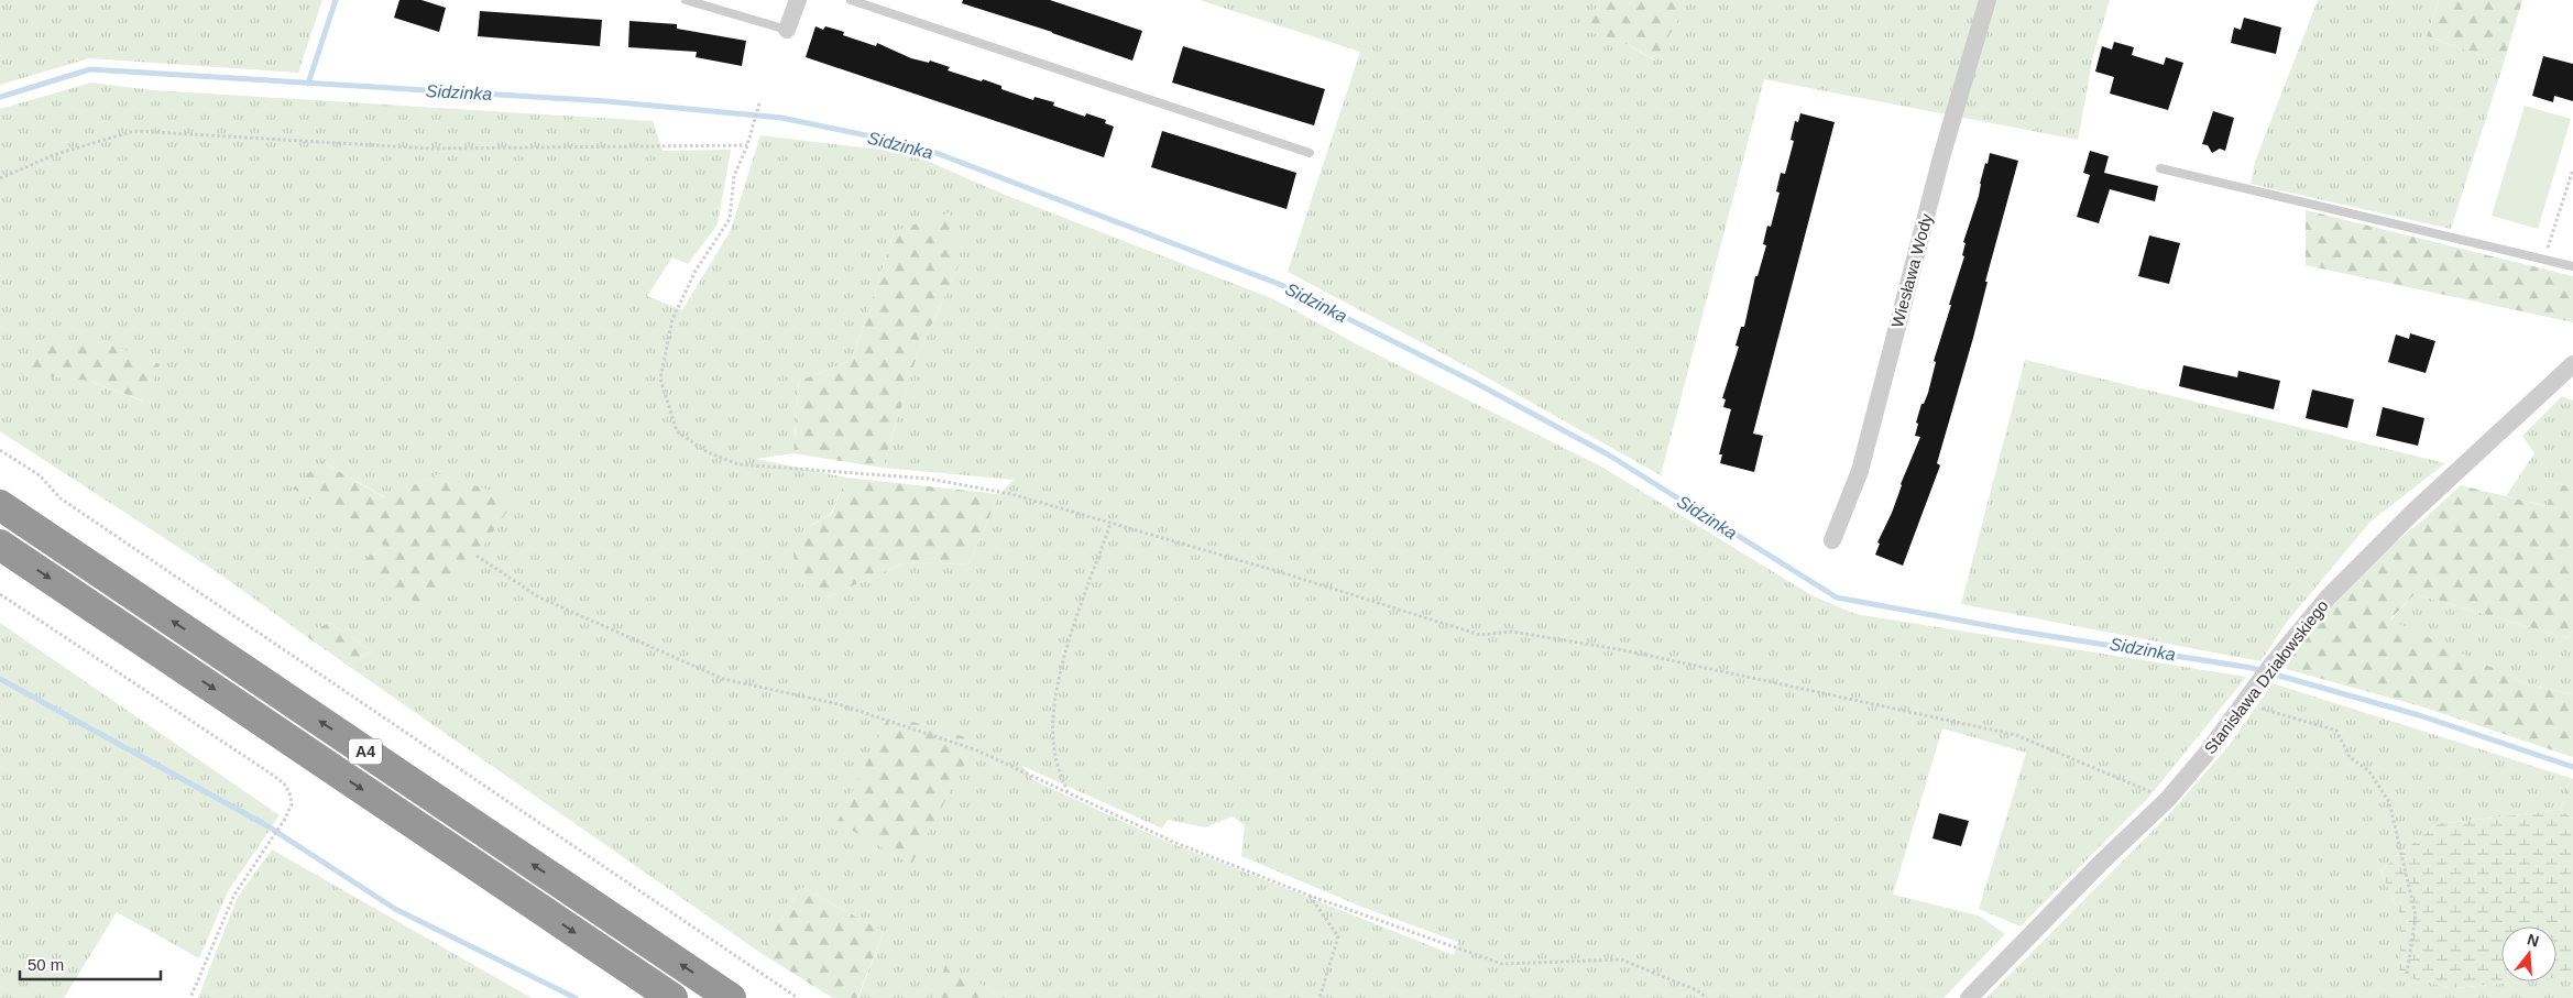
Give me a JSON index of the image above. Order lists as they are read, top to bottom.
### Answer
{
  "streets": {
    "highway": ["A4"],
    "street": ["Wiesława Wody", "Stanisława Działowskiego"]
  },
  "water": ["Sidzinka"],
  "scale_bar": "50 m",
  "north": "top"
}
